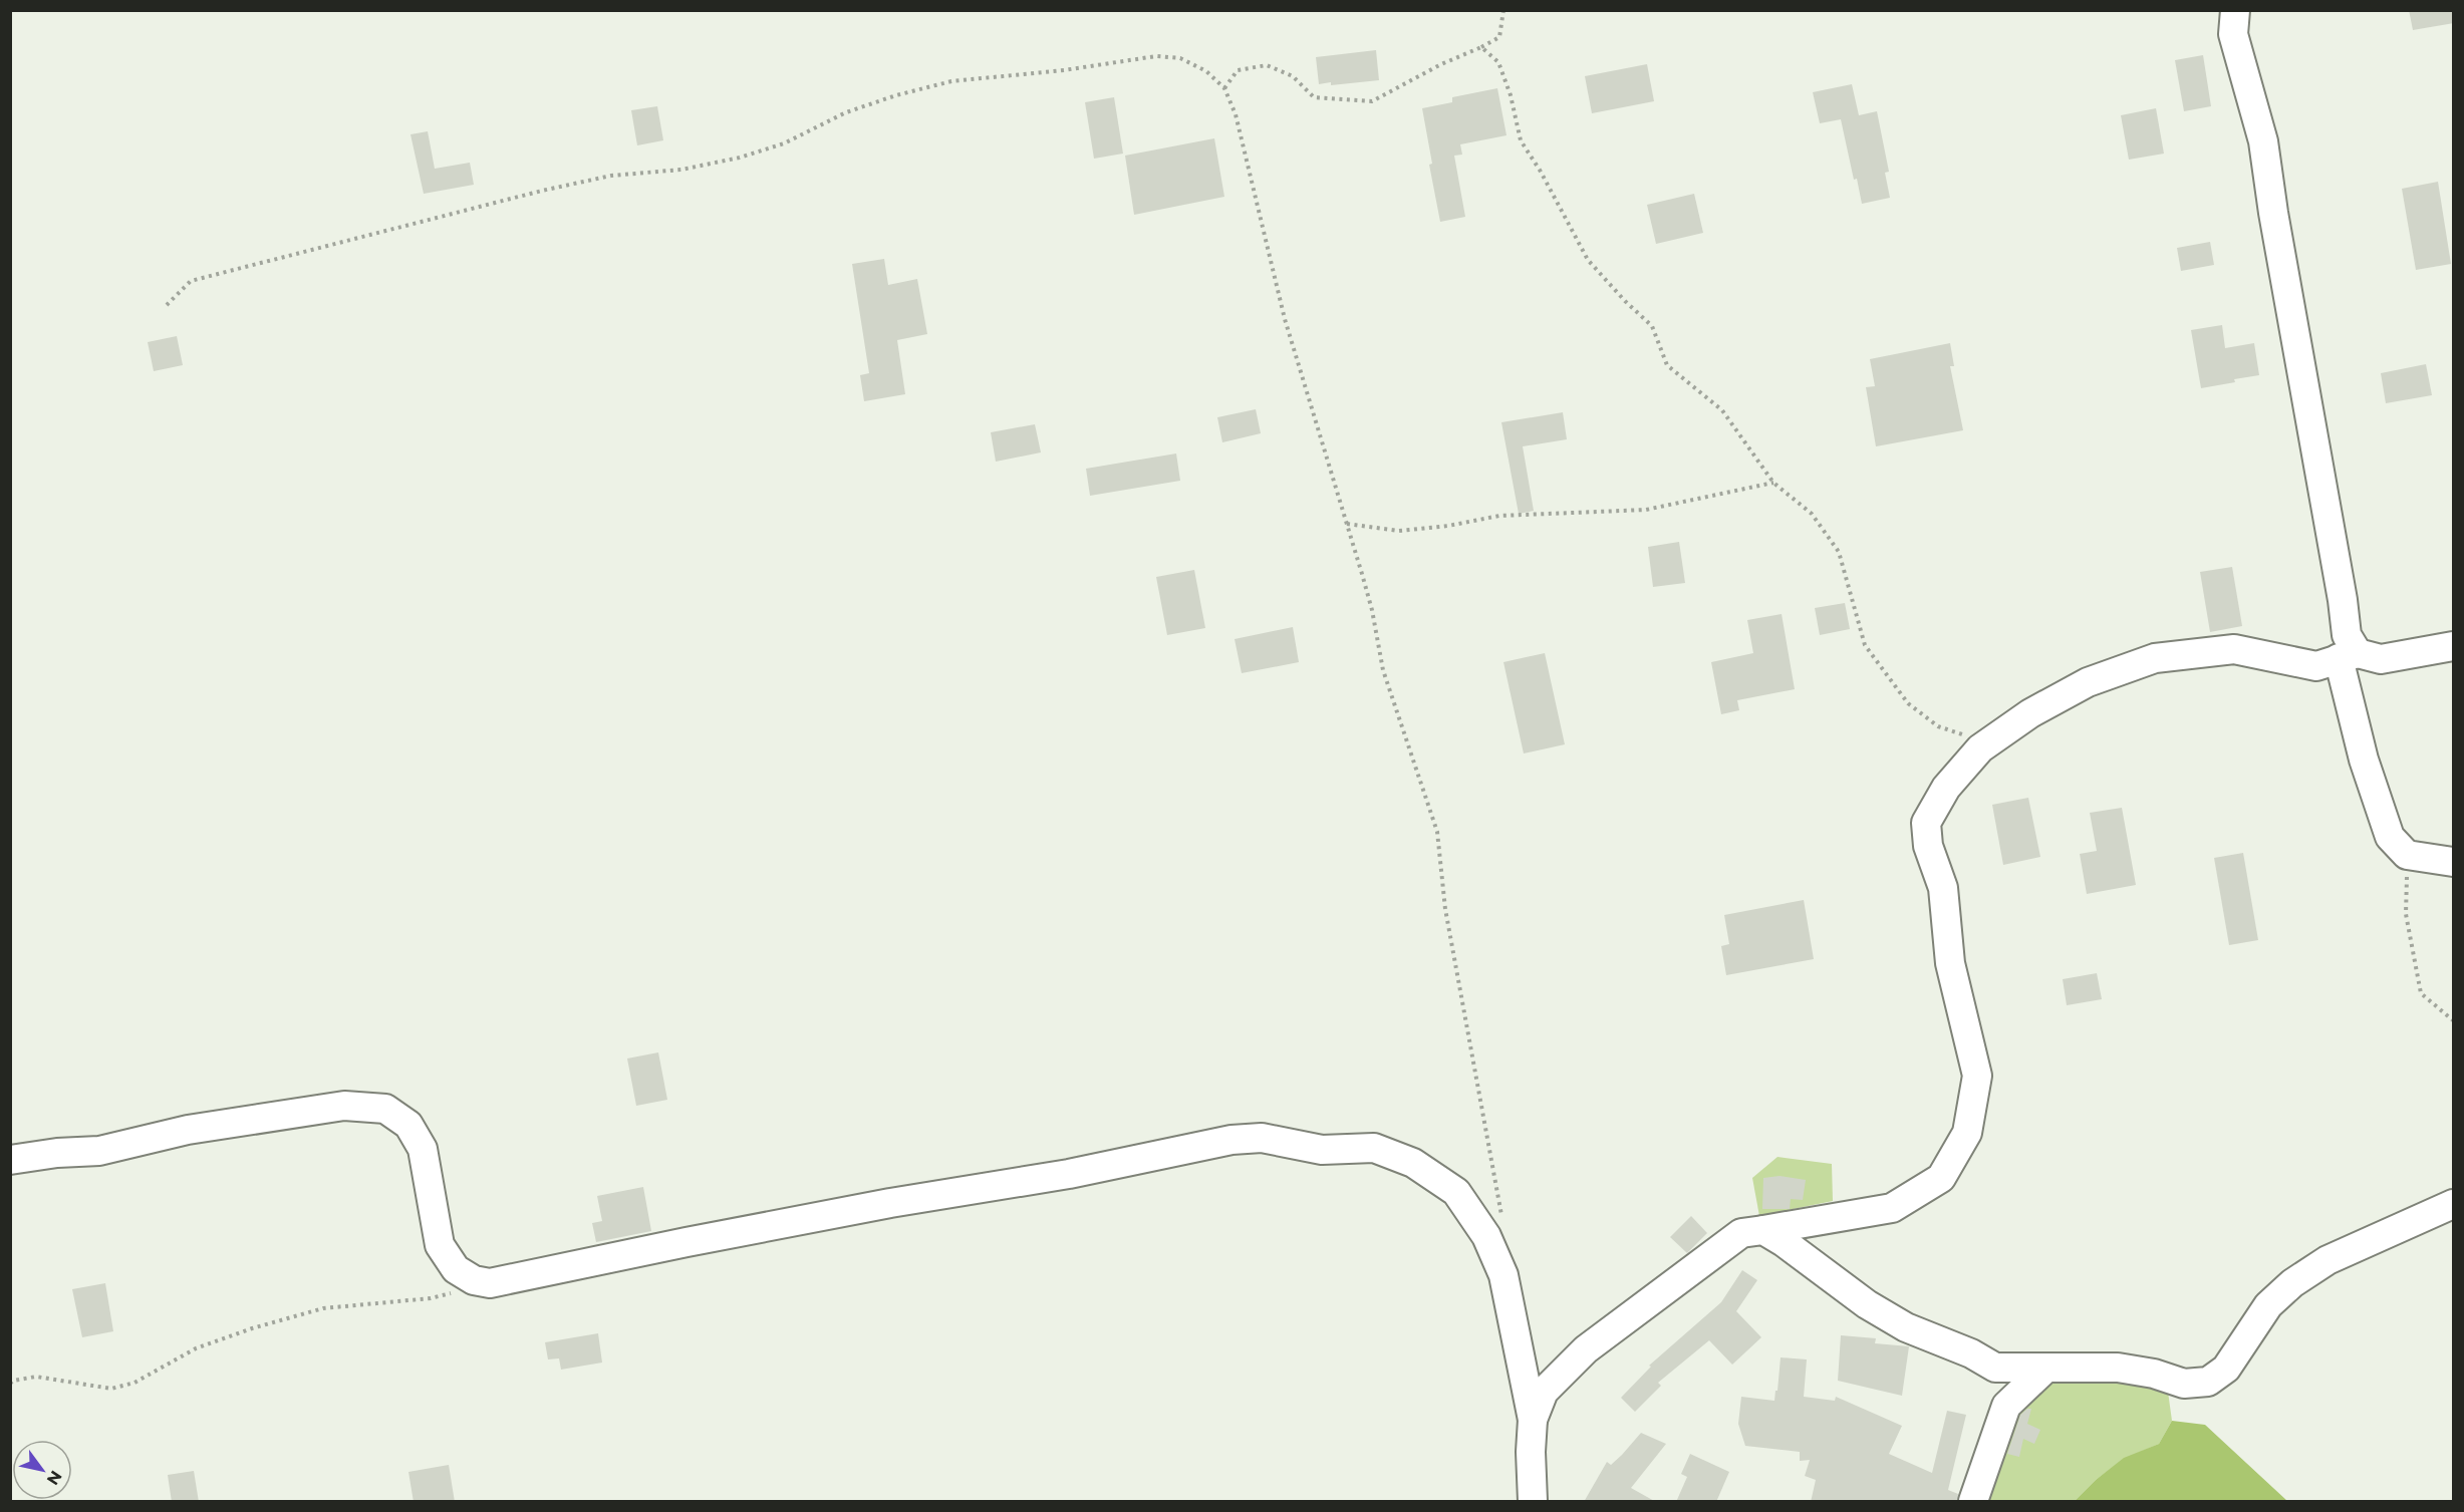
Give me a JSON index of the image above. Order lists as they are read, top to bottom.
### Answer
{
  "north": "bottom right"
}
